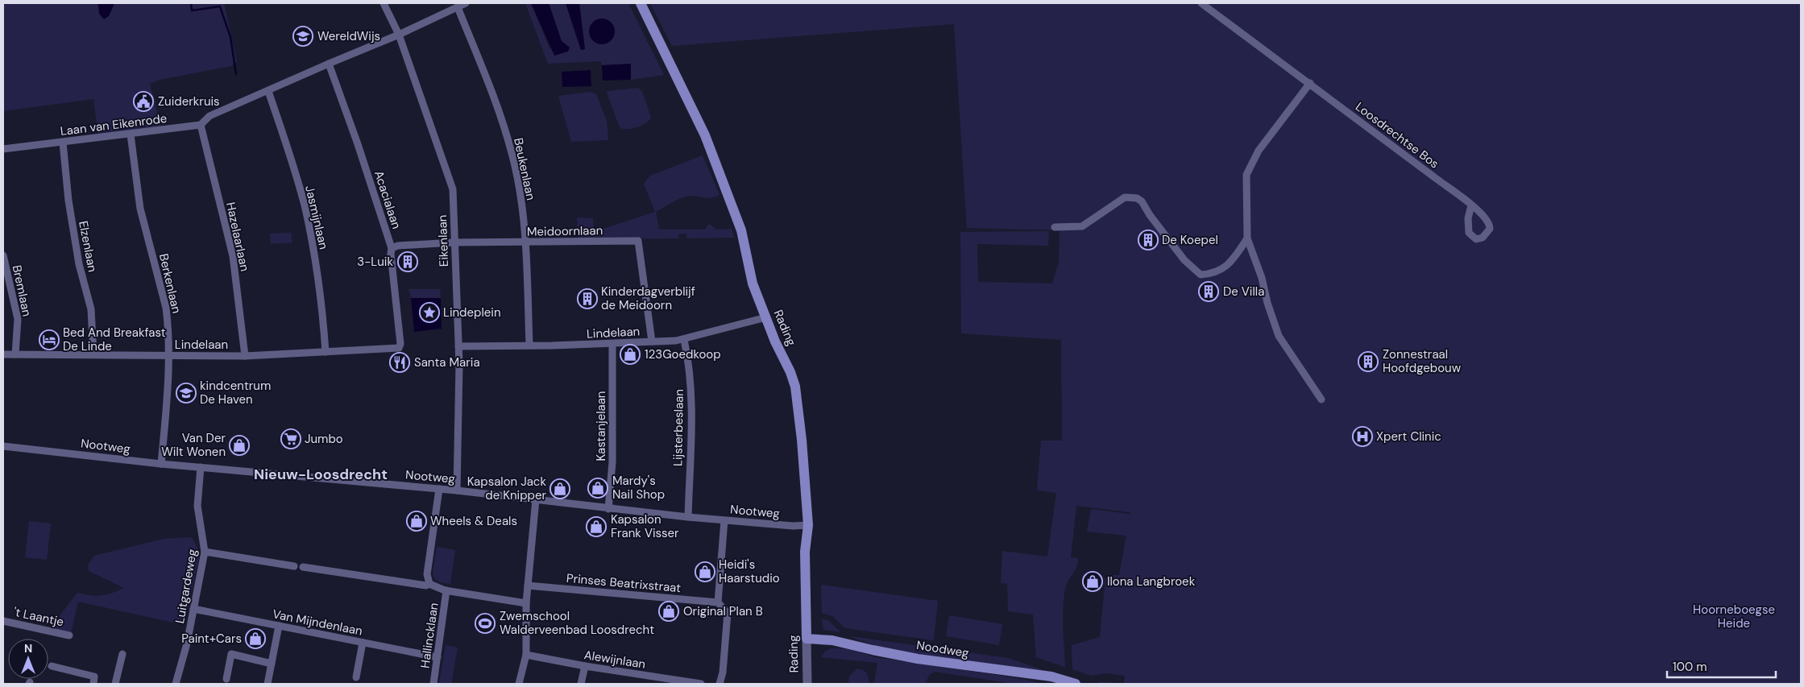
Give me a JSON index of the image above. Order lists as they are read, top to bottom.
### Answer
{
  "streets": {
    "main road": ["Rading", "Noodweg"],
    "street": [
      "Laan van Eikenrode",
      "Loosdrechtse Bos",
      "Beukenlaan",
      "Acacialaan",
      "Jasmijnlaan",
      "Meidoornlaan",
      "Hazelaarlaan",
      "Eikenlaan",
      "Elzenlaan",
      "Berkenlaan",
      "Bremlaan",
      "Lindelaan",
      "Kastanjelaan",
      "Lijsterbeslaan",
      "Nootweg",
      "Prinses Beatrixstraat",
      "Luitgardeweg",
      "'t Laantje",
      "Van Mijndenlaan",
      "Hallincklaan",
      "Alewijnlaan"
    ]
  },
  "crossings": [
    ["Laan van Eikenrode", "Beukenlaan"],
    ["Laan van Eikenrode", "Acacialaan"],
    ["Laan van Eikenrode", "Jasmijnlaan"],
    ["Laan van Eikenrode", "Hazelaarlaan"],
    ["Laan van Eikenrode", "Eikenlaan"],
    ["Laan van Eikenrode", "Elzenlaan"],
    ["Laan van Eikenrode", "Berkenlaan"],
    ["Beukenlaan", "Meidoornlaan"],
    ["Beukenlaan", "Lindelaan"],
    ["Acacialaan", "Meidoornlaan"],
    ["Acacialaan", "Lindelaan"],
    ["Jasmijnlaan", "Lindelaan"],
    ["Meidoornlaan", "Eikenlaan"],
    ["Meidoornlaan", "Lindelaan"],
    ["Hazelaarlaan", "Lindelaan"],
    ["Eikenlaan", "Lindelaan"],
    ["Eikenlaan", "Nootweg"],
    ["Elzenlaan", "Lindelaan"],
    ["Berkenlaan", "Lindelaan"],
    ["Berkenlaan", "Nootweg"],
    ["Bremlaan", "Lindelaan"],
    ["Rading", "Lindelaan"],
    ["Rading", "Nootweg"],
    ["Rading", "Noodweg"],
    ["Lindelaan", "Kastanjelaan"],
    ["Lindelaan", "Lijsterbeslaan"],
    ["Kastanjelaan", "Nootweg"],
    ["Lijsterbeslaan", "Nootweg"],
    ["Nootweg", "Luitgardeweg"],
    ["Luitgardeweg", "Van Mijndenlaan"],
    ["Van Mijndenlaan", "Hallincklaan"]
  ],
  "districts": ["Nieuw-Loosdrecht"],
  "parks": ["Hoorneboegse Heide"],
  "places": {
    "school or university": ["WereldWijs", "kindcentrum De Haven"],
    "public building": ["Zuiderkruis"],
    "building": [
      "De Koepel",
      "3-Luik",
      "De Villa",
      "Kinderdagverblijf de Meidoorn",
      "Zonnestraal Hoofdgebouw"
    ],
    "place": ["Lindeplein"],
    "hotel": ["Bed And Breakfast De Linde"],
    "shop": [
      "123Goedkoop",
      "Van Der Wilt Wonen",
      "Mardy's Nail Shop",
      "Kapsalon Jack de Knipper",
      "Wheels & Deals",
      "Kapsalon Frank Visser",
      "Heidi's Haarstudio",
      "Ilona Langbroek",
      "Original Plan B",
      "Paint+Cars"
    ],
    "restaurant": ["Santa Maria"],
    "hospital": ["Xpert Clinic"],
    "supermarket": ["Jumbo"],
    "sports": ["Zwemschool Walderveenbad Loosdrecht"]
  },
  "scale_bar": "100 m",
  "north": "top"
}
